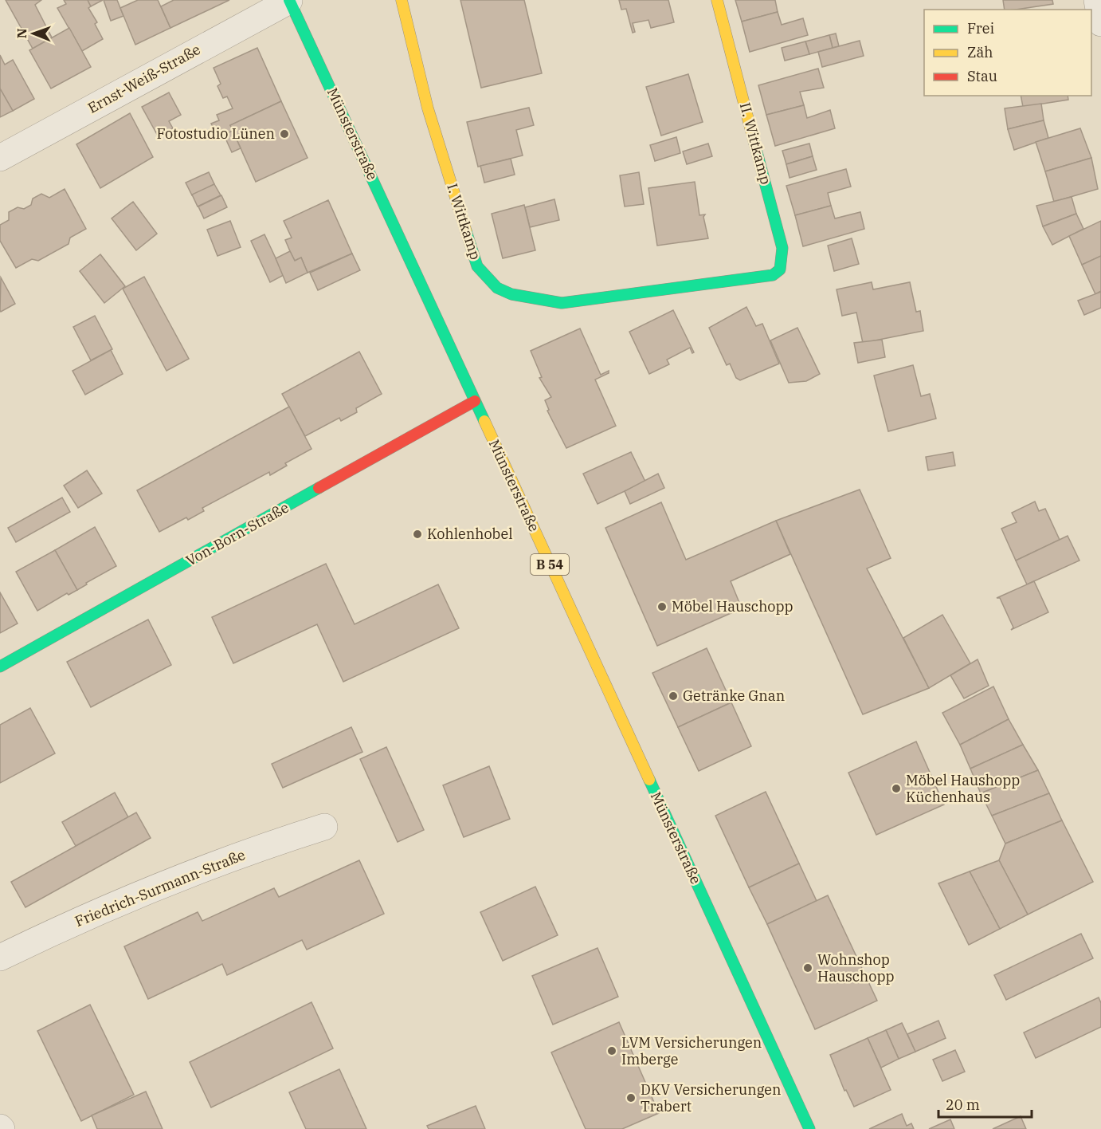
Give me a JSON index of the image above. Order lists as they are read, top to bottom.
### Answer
{
  "streets": {
    "street": [
      "Ernst-Weiß-Straße",
      "Münsterstraße",
      "II. Wittkamp",
      "I. Wittkamp",
      "Von-Born-Straße",
      "B 54",
      "Friedrich-Surmann-Straße"
    ]
  },
  "crossings": [
    ["Ernst-Weiß-Straße", "Münsterstraße"],
    ["Münsterstraße", "Von-Born-Straße"],
    ["II. Wittkamp", "I. Wittkamp"]
  ],
  "places": [
    "Fotostudio Lünen",
    "Kohlenhobel",
    "Möbel Hauschopp",
    "Getränke Gnan",
    "Möbel Haushopp Küchenhaus",
    "Wohnshop Hauschopp",
    "LVM Versicherungen Imberge",
    "DKV Versicherungen Trabert"
  ],
  "legend": ["Frei", "Zäh", "Stau"],
  "scale_bar": "20 m",
  "north": "left"
}
